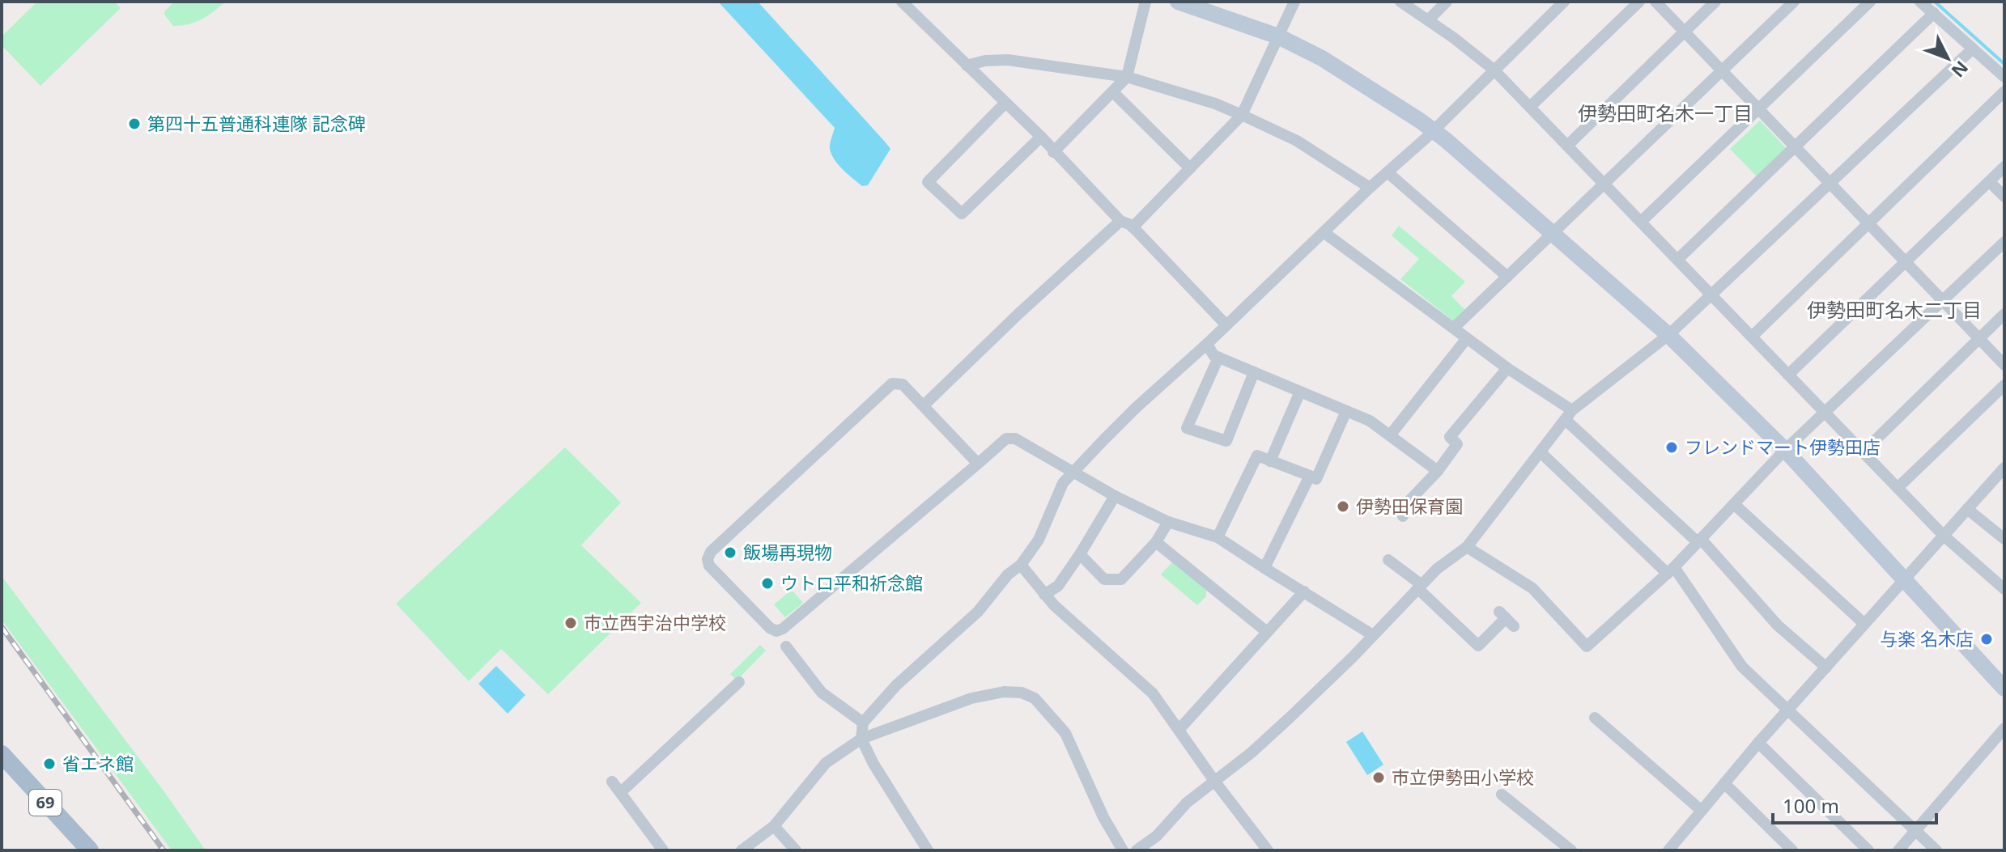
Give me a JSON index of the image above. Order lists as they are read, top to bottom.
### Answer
{
  "streets": {
    "main road": ["69"]
  },
  "districts": ["伊勢田町名木一丁目", "伊勢田町名木二丁目"],
  "places": [
    "第四十五普通科連隊 記念碑",
    "フレンドマート伊勢田店",
    "伊勢田保育園",
    "飯場再現物",
    "ウトロ平和祈念館",
    "市立西宇治中学校",
    "与楽 名木店",
    "省エネ館",
    "市立伊勢田小学校"
  ],
  "scale_bar": "100 m",
  "north": "bottom right"
}
